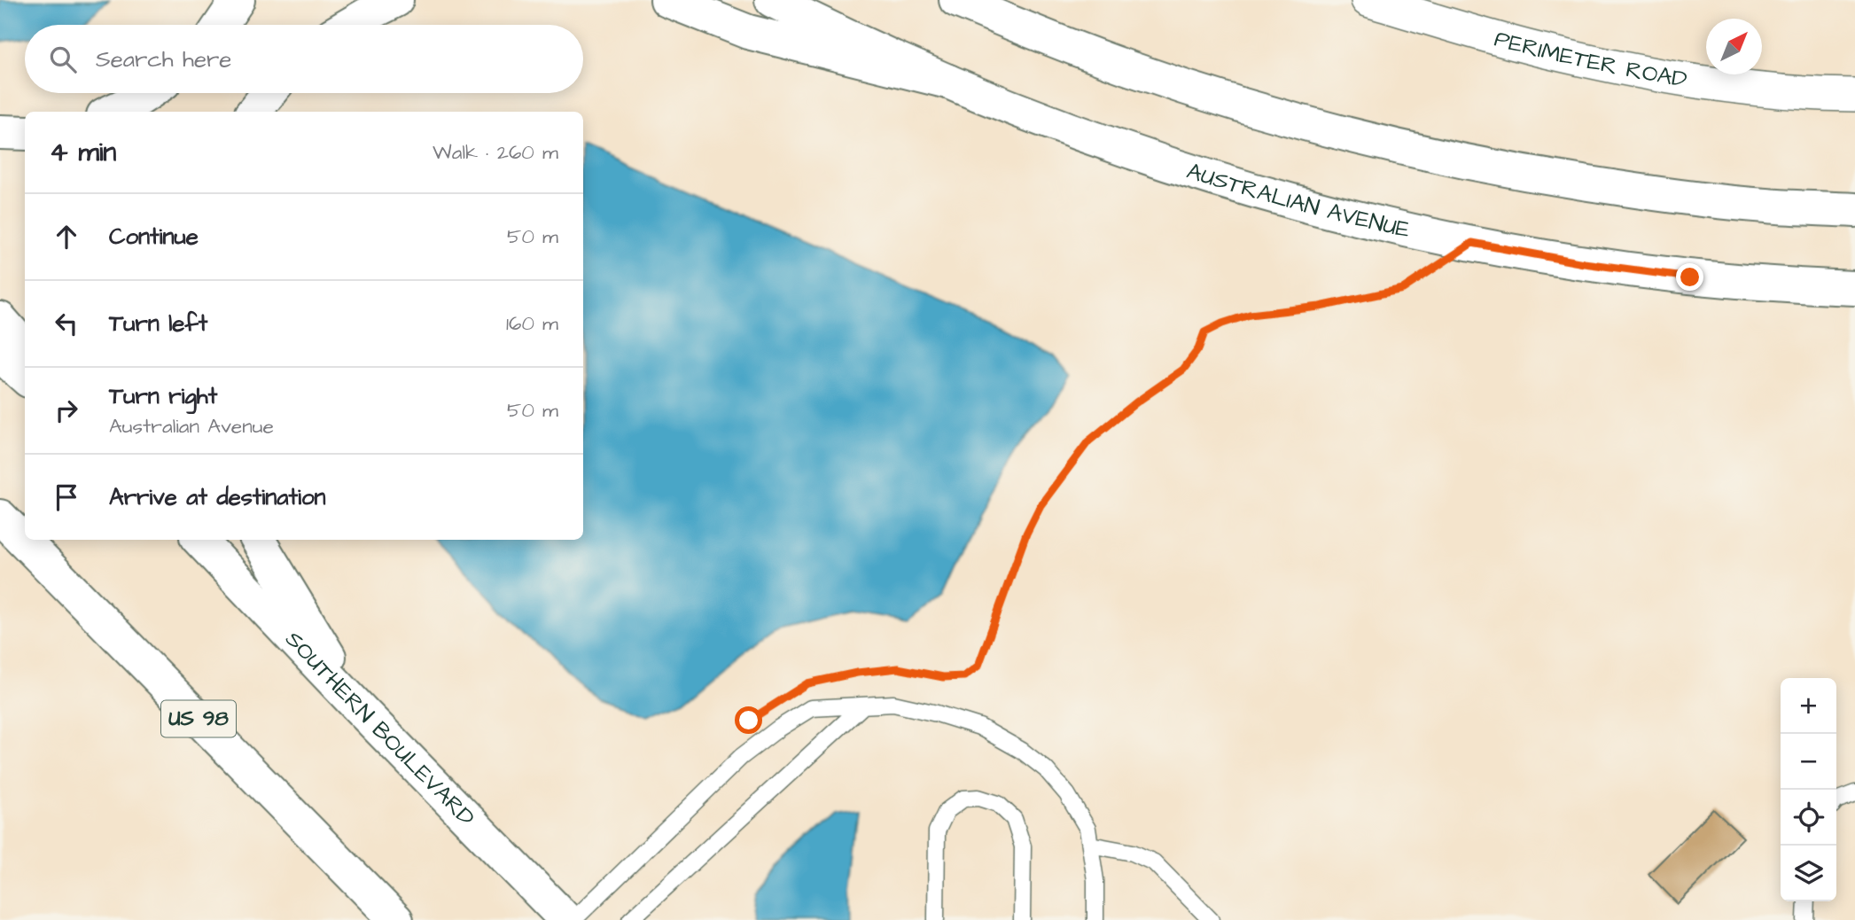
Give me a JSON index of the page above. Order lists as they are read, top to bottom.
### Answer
{
  "streets": {
    "main road": ["AUSTRALIAN AVENUE", "US 98", "SOUTHERN BOULEVARD"],
    "street": ["PERIMETER ROAD"]
  },
  "north": "top right",
  "page": {
    "search": "Search here",
    "heading": ["4 min", "Walk · 260 m"],
    "list": [
      ["Continue", "50 m"],
      ["Turn left", "160 m"],
      ["Turn right", "Australian Avenue", "50 m"],
      "Arrive at destination"
    ],
    "map_buttons": ["+", "−"]
  }
}
